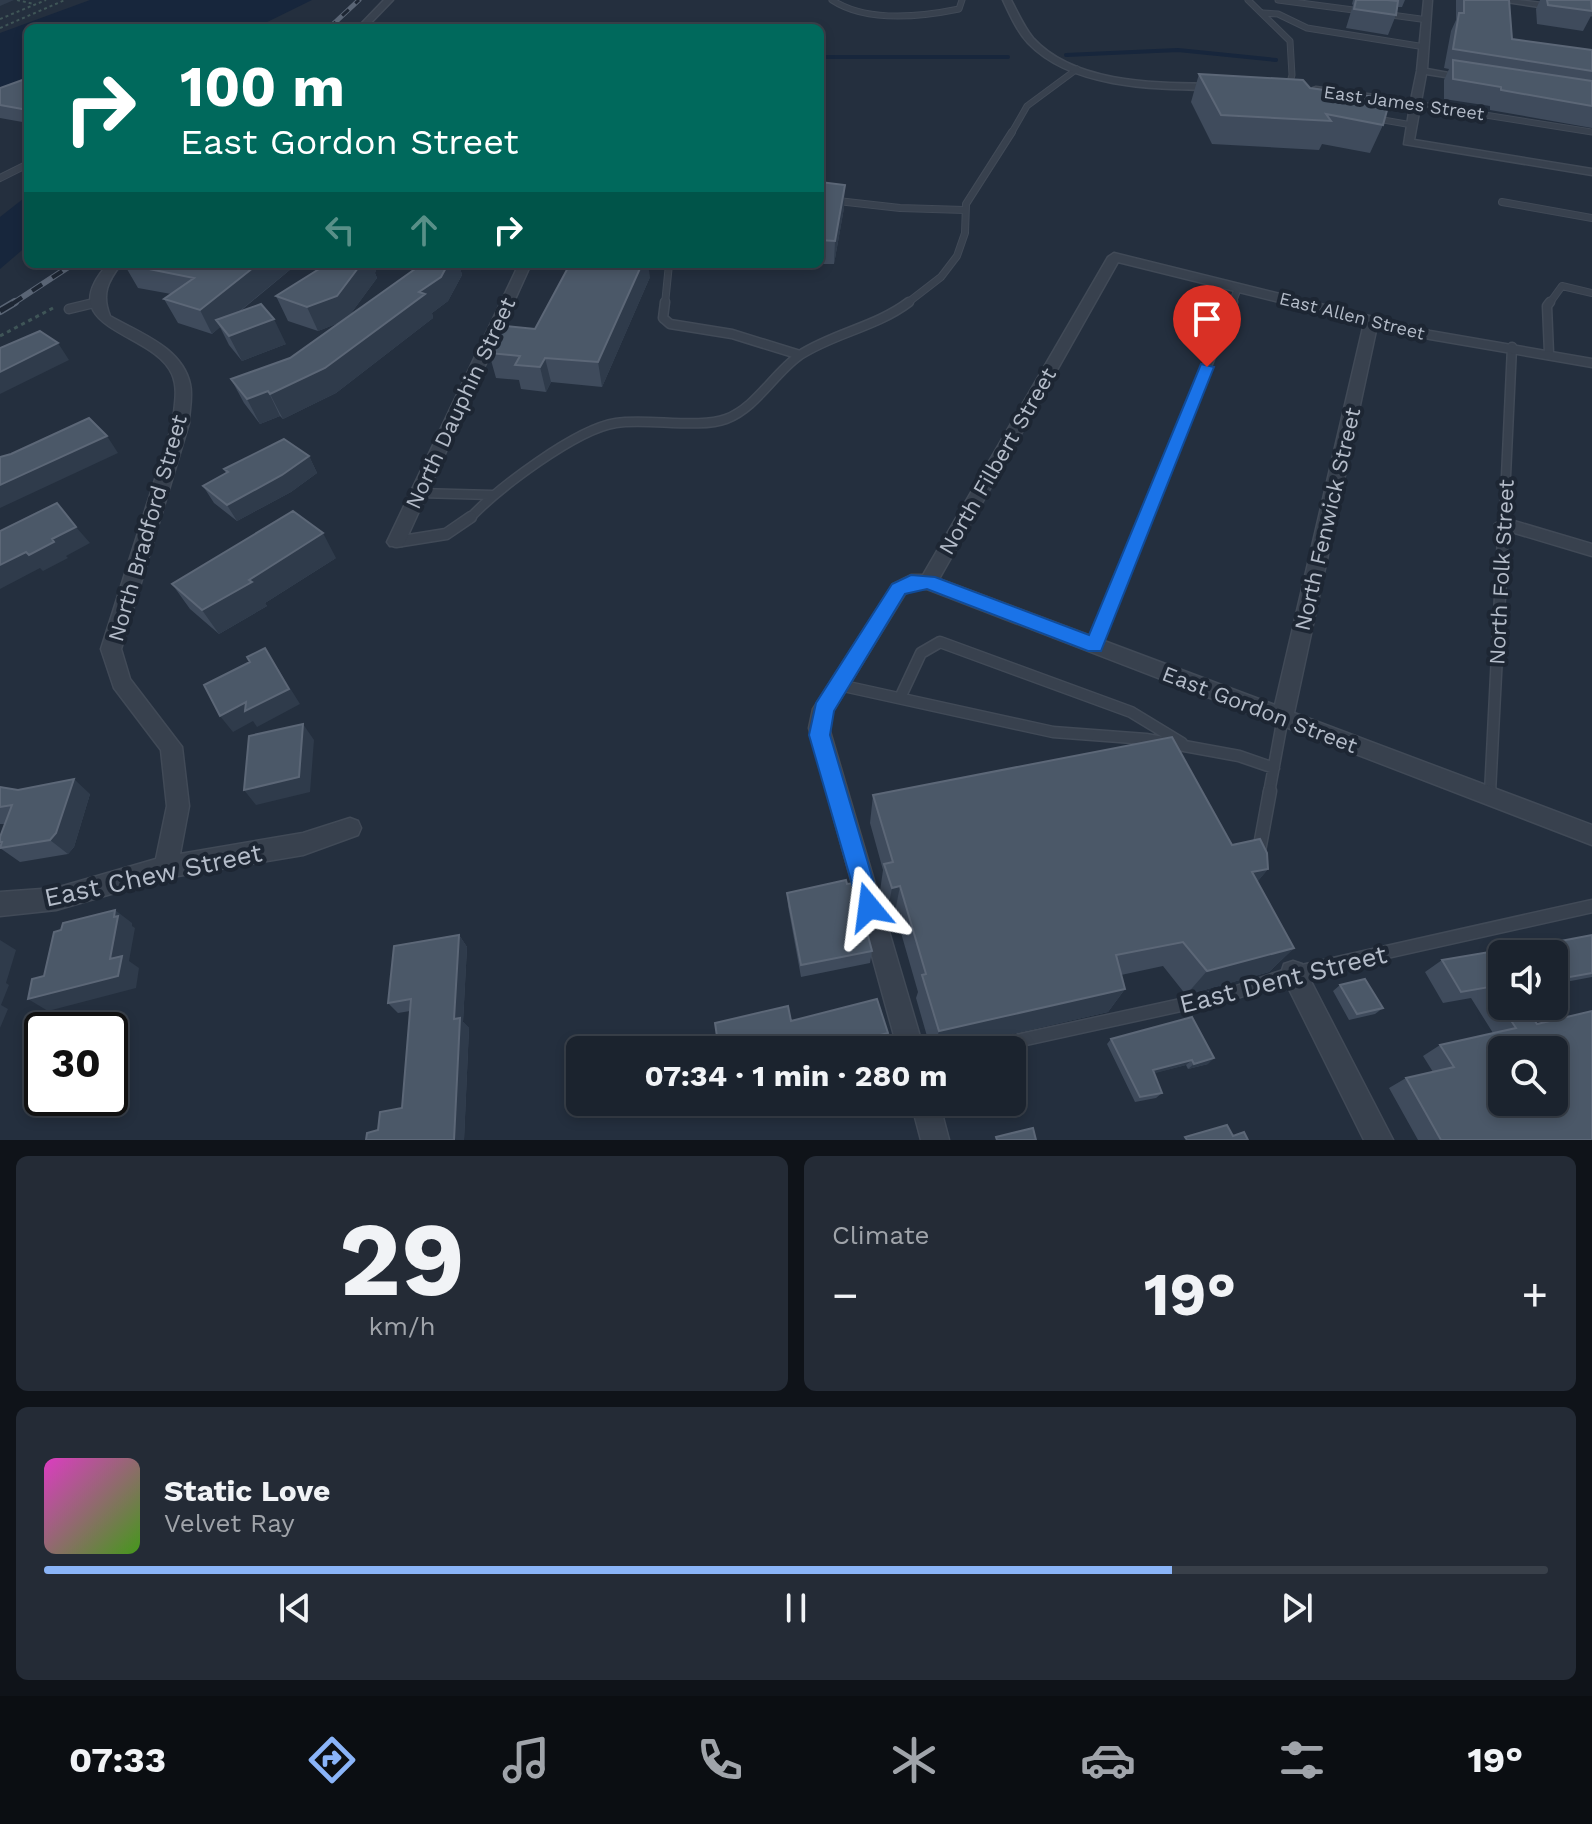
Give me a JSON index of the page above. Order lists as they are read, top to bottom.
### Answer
{
  "streets": {
    "street": [
      "East James Street",
      "East Allen Street",
      "North Dauphin Street",
      "North Filbert Street",
      "North Fenwick Street",
      "North Bradford Street",
      "East Gordon Street",
      "East Chew Street"
    ],
    "lane": ["North Folk Street", "East Dent Street"]
  },
  "crossings": [
    ["East Allen Street", "North Filbert Street"],
    ["East Allen Street", "North Fenwick Street"],
    ["East Allen Street", "North Folk Street"],
    ["North Filbert Street", "East Gordon Street"],
    ["North Fenwick Street", "East Gordon Street"],
    ["North Bradford Street", "East Chew Street"],
    ["North Folk Street", "East Gordon Street"]
  ],
  "page": {
    "turn": ["100 m", "East Gordon Street"],
    "limit": "30",
    "trip": "07:34 · 1 min · 280 m",
    "tile": [
      ["29", "km/h"],
      "Climate"
    ],
    "heat": ["−", "19°", "+"],
    "song": ["Static Love", "Velvet Ray"],
    "tabs": ["07:33", "19°"]
  }
}
